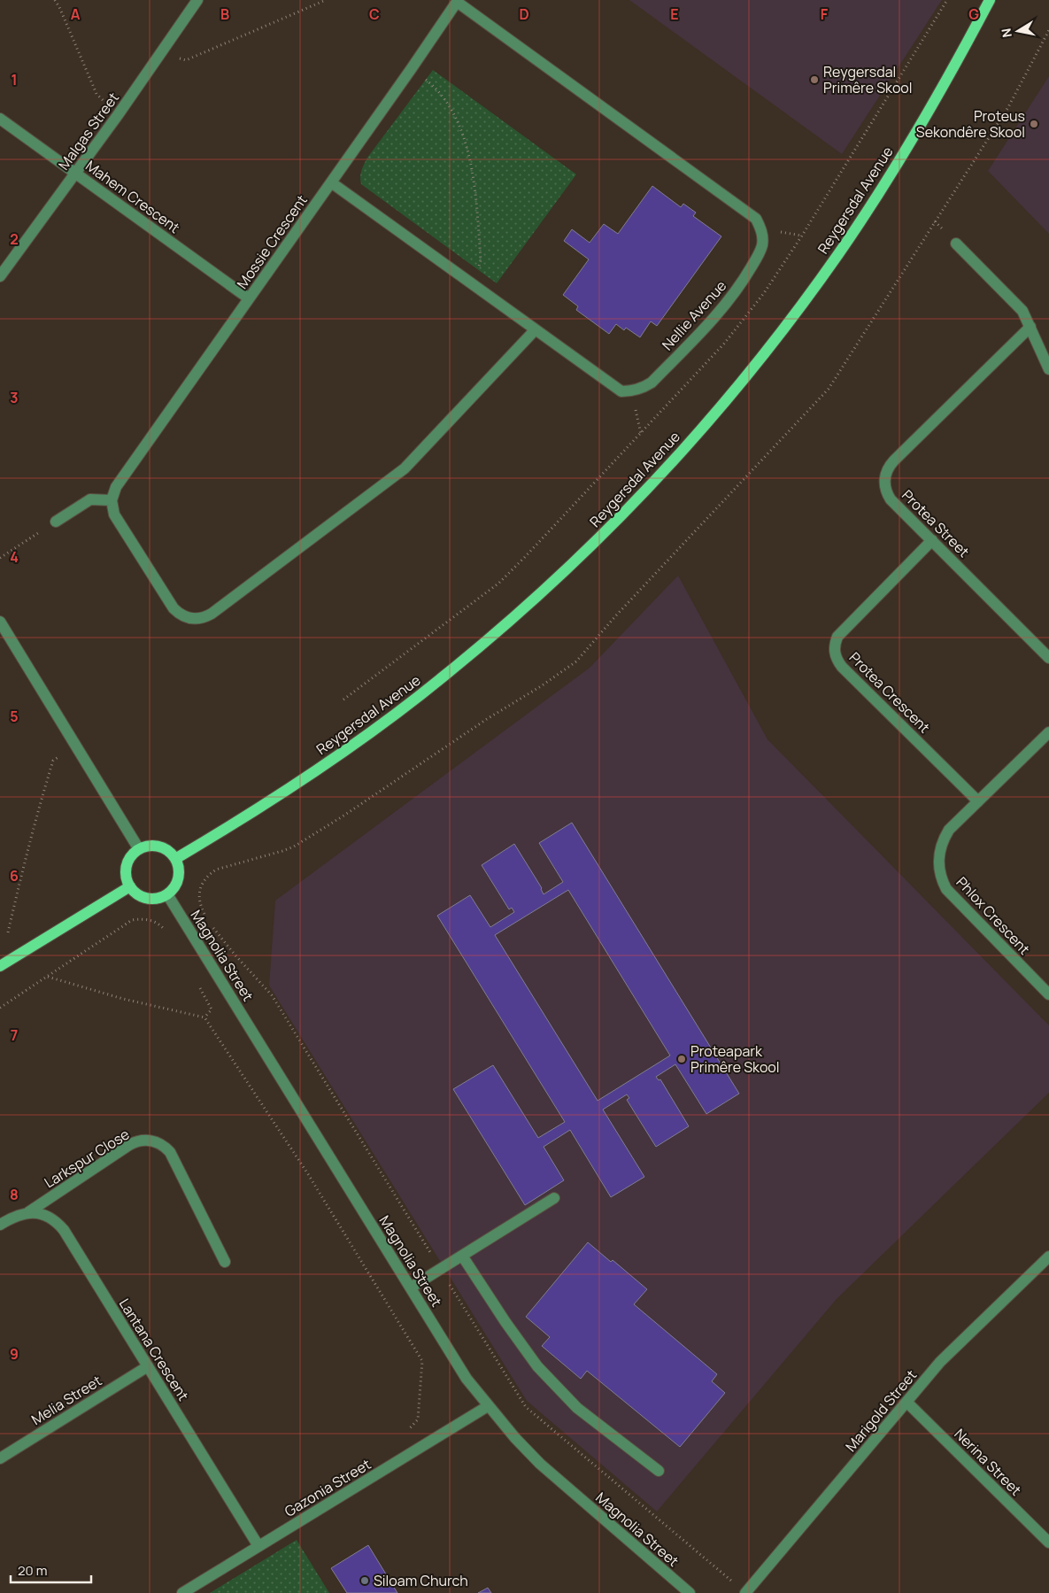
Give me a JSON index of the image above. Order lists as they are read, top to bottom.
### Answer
{
  "streets": {
    "main road": ["Reygersdal Avenue"],
    "street": [
      "Malgas Street",
      "Mahem Crescent",
      "Mossie Crescent",
      "Nellie Avenue",
      "Protea Street",
      "Protea Crescent",
      "Phlox Crescent",
      "Magnolia Street",
      "Larkspur Close",
      "Lantana Crescent",
      "Melia Street",
      "Marigold Street",
      "Nerina Street",
      "Gazonia Street"
    ]
  },
  "crossings": [
    ["Malgas Street", "Mahem Crescent"],
    ["Mahem Crescent", "Mossie Crescent"],
    ["Reygersdal Avenue", "Magnolia Street"],
    ["Mossie Crescent", "Nellie Avenue"],
    ["Protea Street", "Protea Crescent"],
    ["Protea Crescent", "Phlox Crescent"],
    ["Magnolia Street", "Gazonia Street"],
    ["Larkspur Close", "Lantana Crescent"],
    ["Lantana Crescent", "Melia Street"],
    ["Lantana Crescent", "Gazonia Street"],
    ["Marigold Street", "Nerina Street"]
  ],
  "places": [
    "Reygersdal Primêre Skool",
    "Proteus Sekondêre Skool",
    "Proteapark Primêre Skool",
    "Siloam Church"
  ],
  "scale_bar": "20 m",
  "north": "left",
  "grid": {
    "columns": [
      "A",
      "B",
      "C",
      "D",
      "E",
      "F",
      "G"
    ],
    "rows": [
      "1",
      "2",
      "3",
      "4",
      "5",
      "6",
      "7",
      "8",
      "9"
    ]
  }
}
